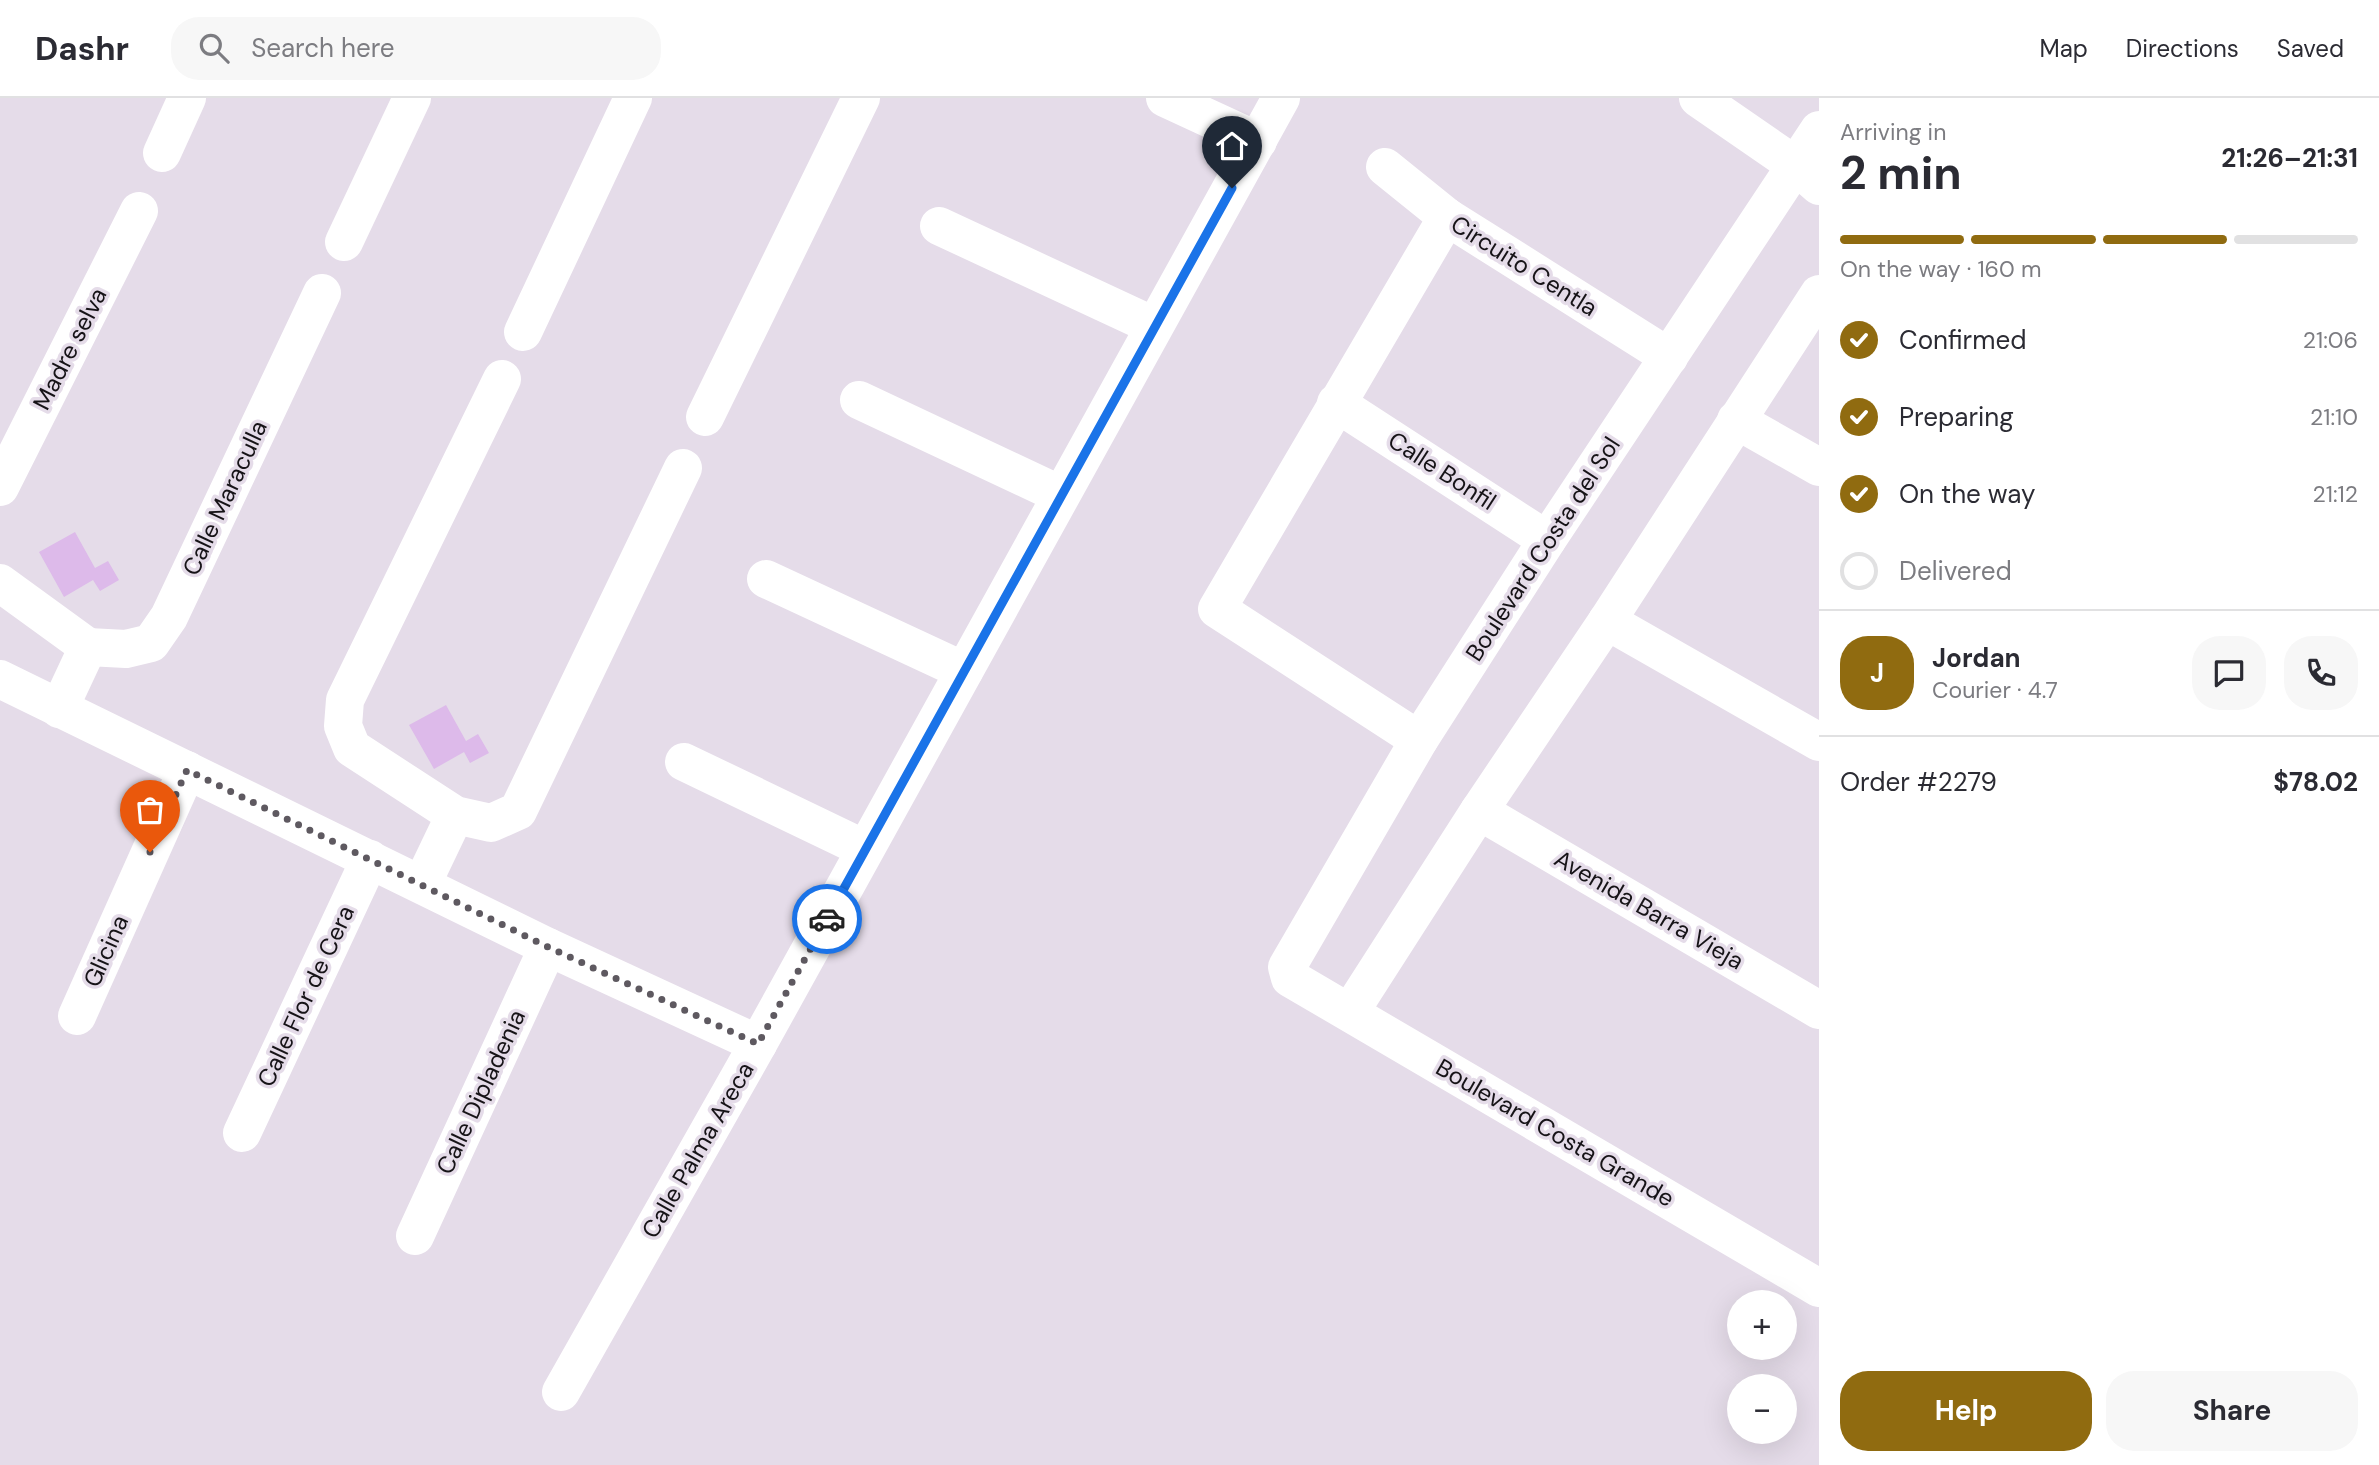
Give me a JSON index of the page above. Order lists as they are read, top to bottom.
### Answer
{
  "streets": {
    "street": [
      "Circuito Centla",
      "Madre selva",
      "Calle Bonfil",
      "Calle Maraculla",
      "Boulevard Costa del Sol",
      "Avenida Barra Vieja",
      "Glicina",
      "Calle Flor de Cera",
      "Calle Dipladenia",
      "Boulevard Costa Grande",
      "Calle Palma Areca"
    ]
  },
  "crossings": [
    ["Circuito Centla", "Boulevard Costa del Sol"],
    ["Calle Bonfil", "Boulevard Costa del Sol"],
    ["Boulevard Costa del Sol", "Boulevard Costa Grande"]
  ],
  "page": {
    "header": "Dashr",
    "search": "Search here",
    "nav": ["Map", "Directions", "Saved"],
    "heading": ["2 min", "Arriving in", "21:26–21:31"],
    "panel": [
      "Jordan",
      "Courier · 4.7",
      "Order #2279",
      "$78.02"
    ],
    "bar": "On the way · 160 m",
    "list": [
      ["Confirmed", "21:06"],
      ["Preparing", "21:10"],
      ["On the way", "21:12"],
      "Delivered"
    ],
    "round": "J",
    "map_buttons": ["+", "−"],
    "buttons": ["Help", "Share"]
  }
}
